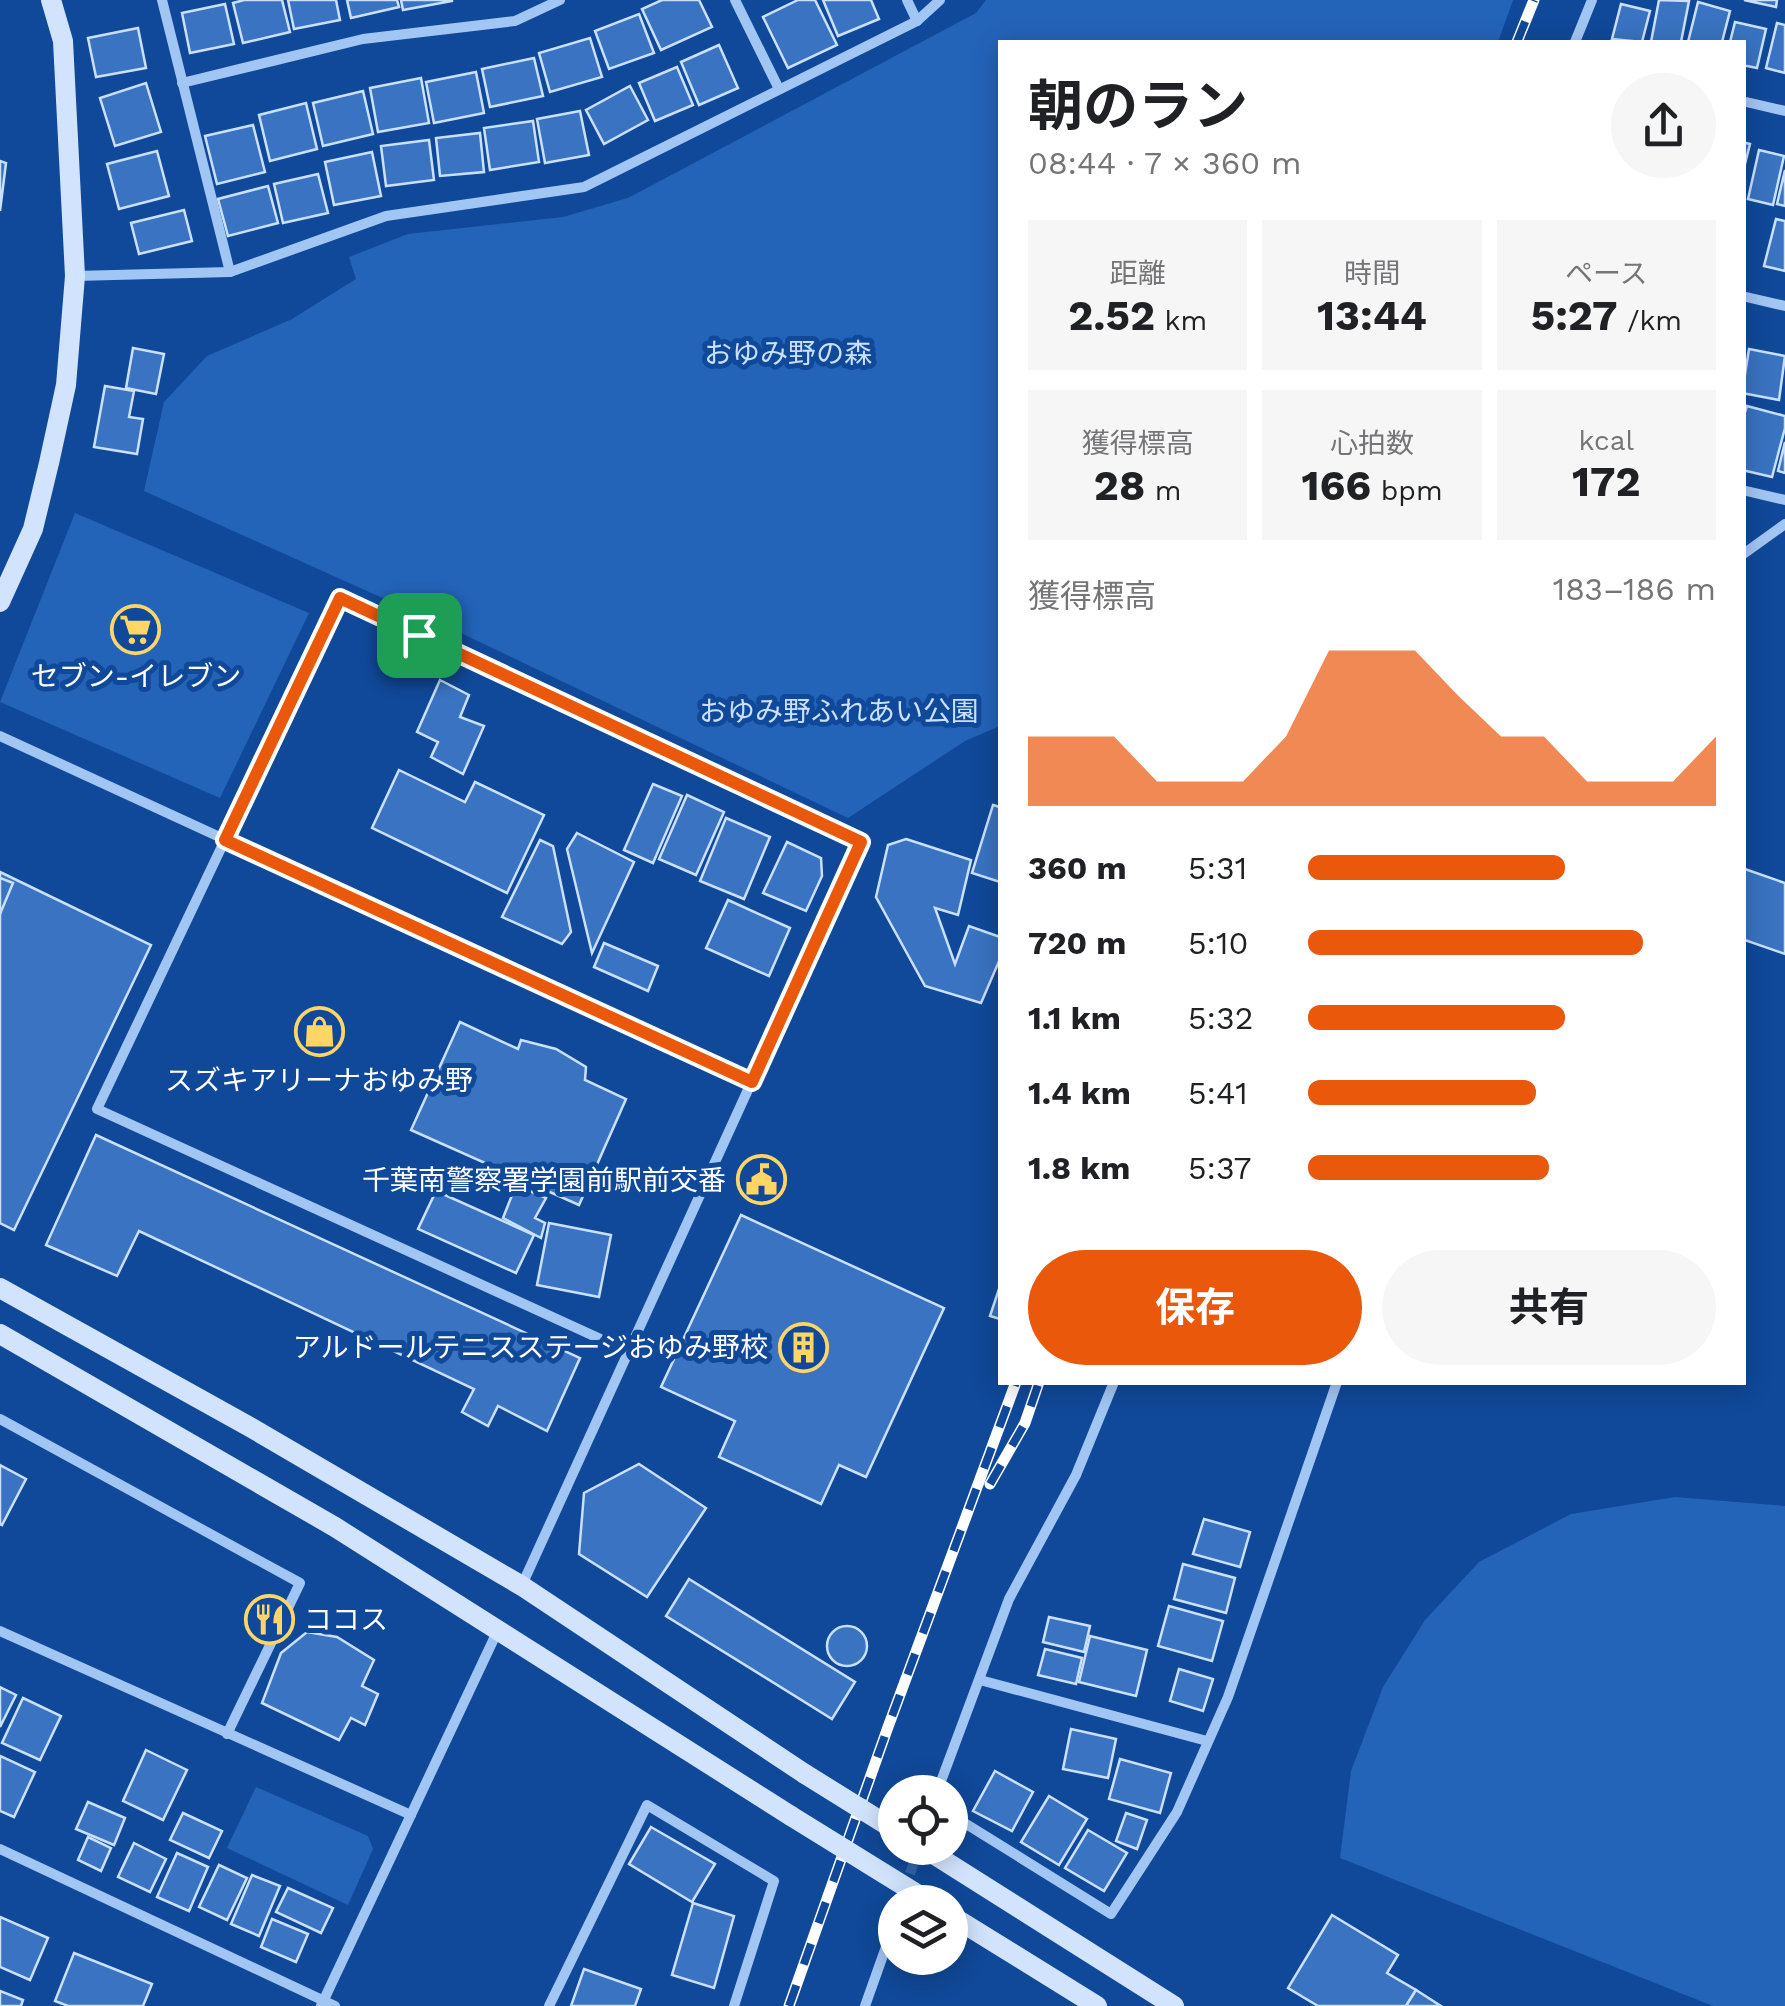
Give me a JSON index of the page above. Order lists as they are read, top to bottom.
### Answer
{
  "parks": ["おゆみ野の森", "おゆみ野ふれあい公園"],
  "places": {
    "supermarket": ["セブン-イレブン"],
    "shop": ["スズキアリーナおゆみ野"],
    "public building": ["千葉南警察署学園前駅前交番"],
    "building": ["アルドールテニスステージおゆみ野校"],
    "restaurant": ["ココス"]
  },
  "page": {
    "heading": ["朝のラン", "08:44 · 7 × 360 m"],
    "stats": [
      ["距離", "2.52 km"],
      ["時間", "13:44"],
      ["ペース", "5:27 /km"],
      ["獲得標高", "28 m"],
      ["心拍数", "166 bpm"],
      ["kcal", "172"]
    ],
    "chart": ["獲得標高", "183–186 m"],
    "list": [
      {
        "name": "360 m",
        "note": "5:31"
      },
      {
        "name": "720 m",
        "note": "5:10"
      },
      {
        "name": "1.1 km",
        "note": "5:32"
      },
      {
        "name": "1.4 km",
        "note": "5:41"
      },
      {
        "name": "1.8 km",
        "note": "5:37"
      }
    ],
    "buttons": ["保存", "共有"]
  }
}
